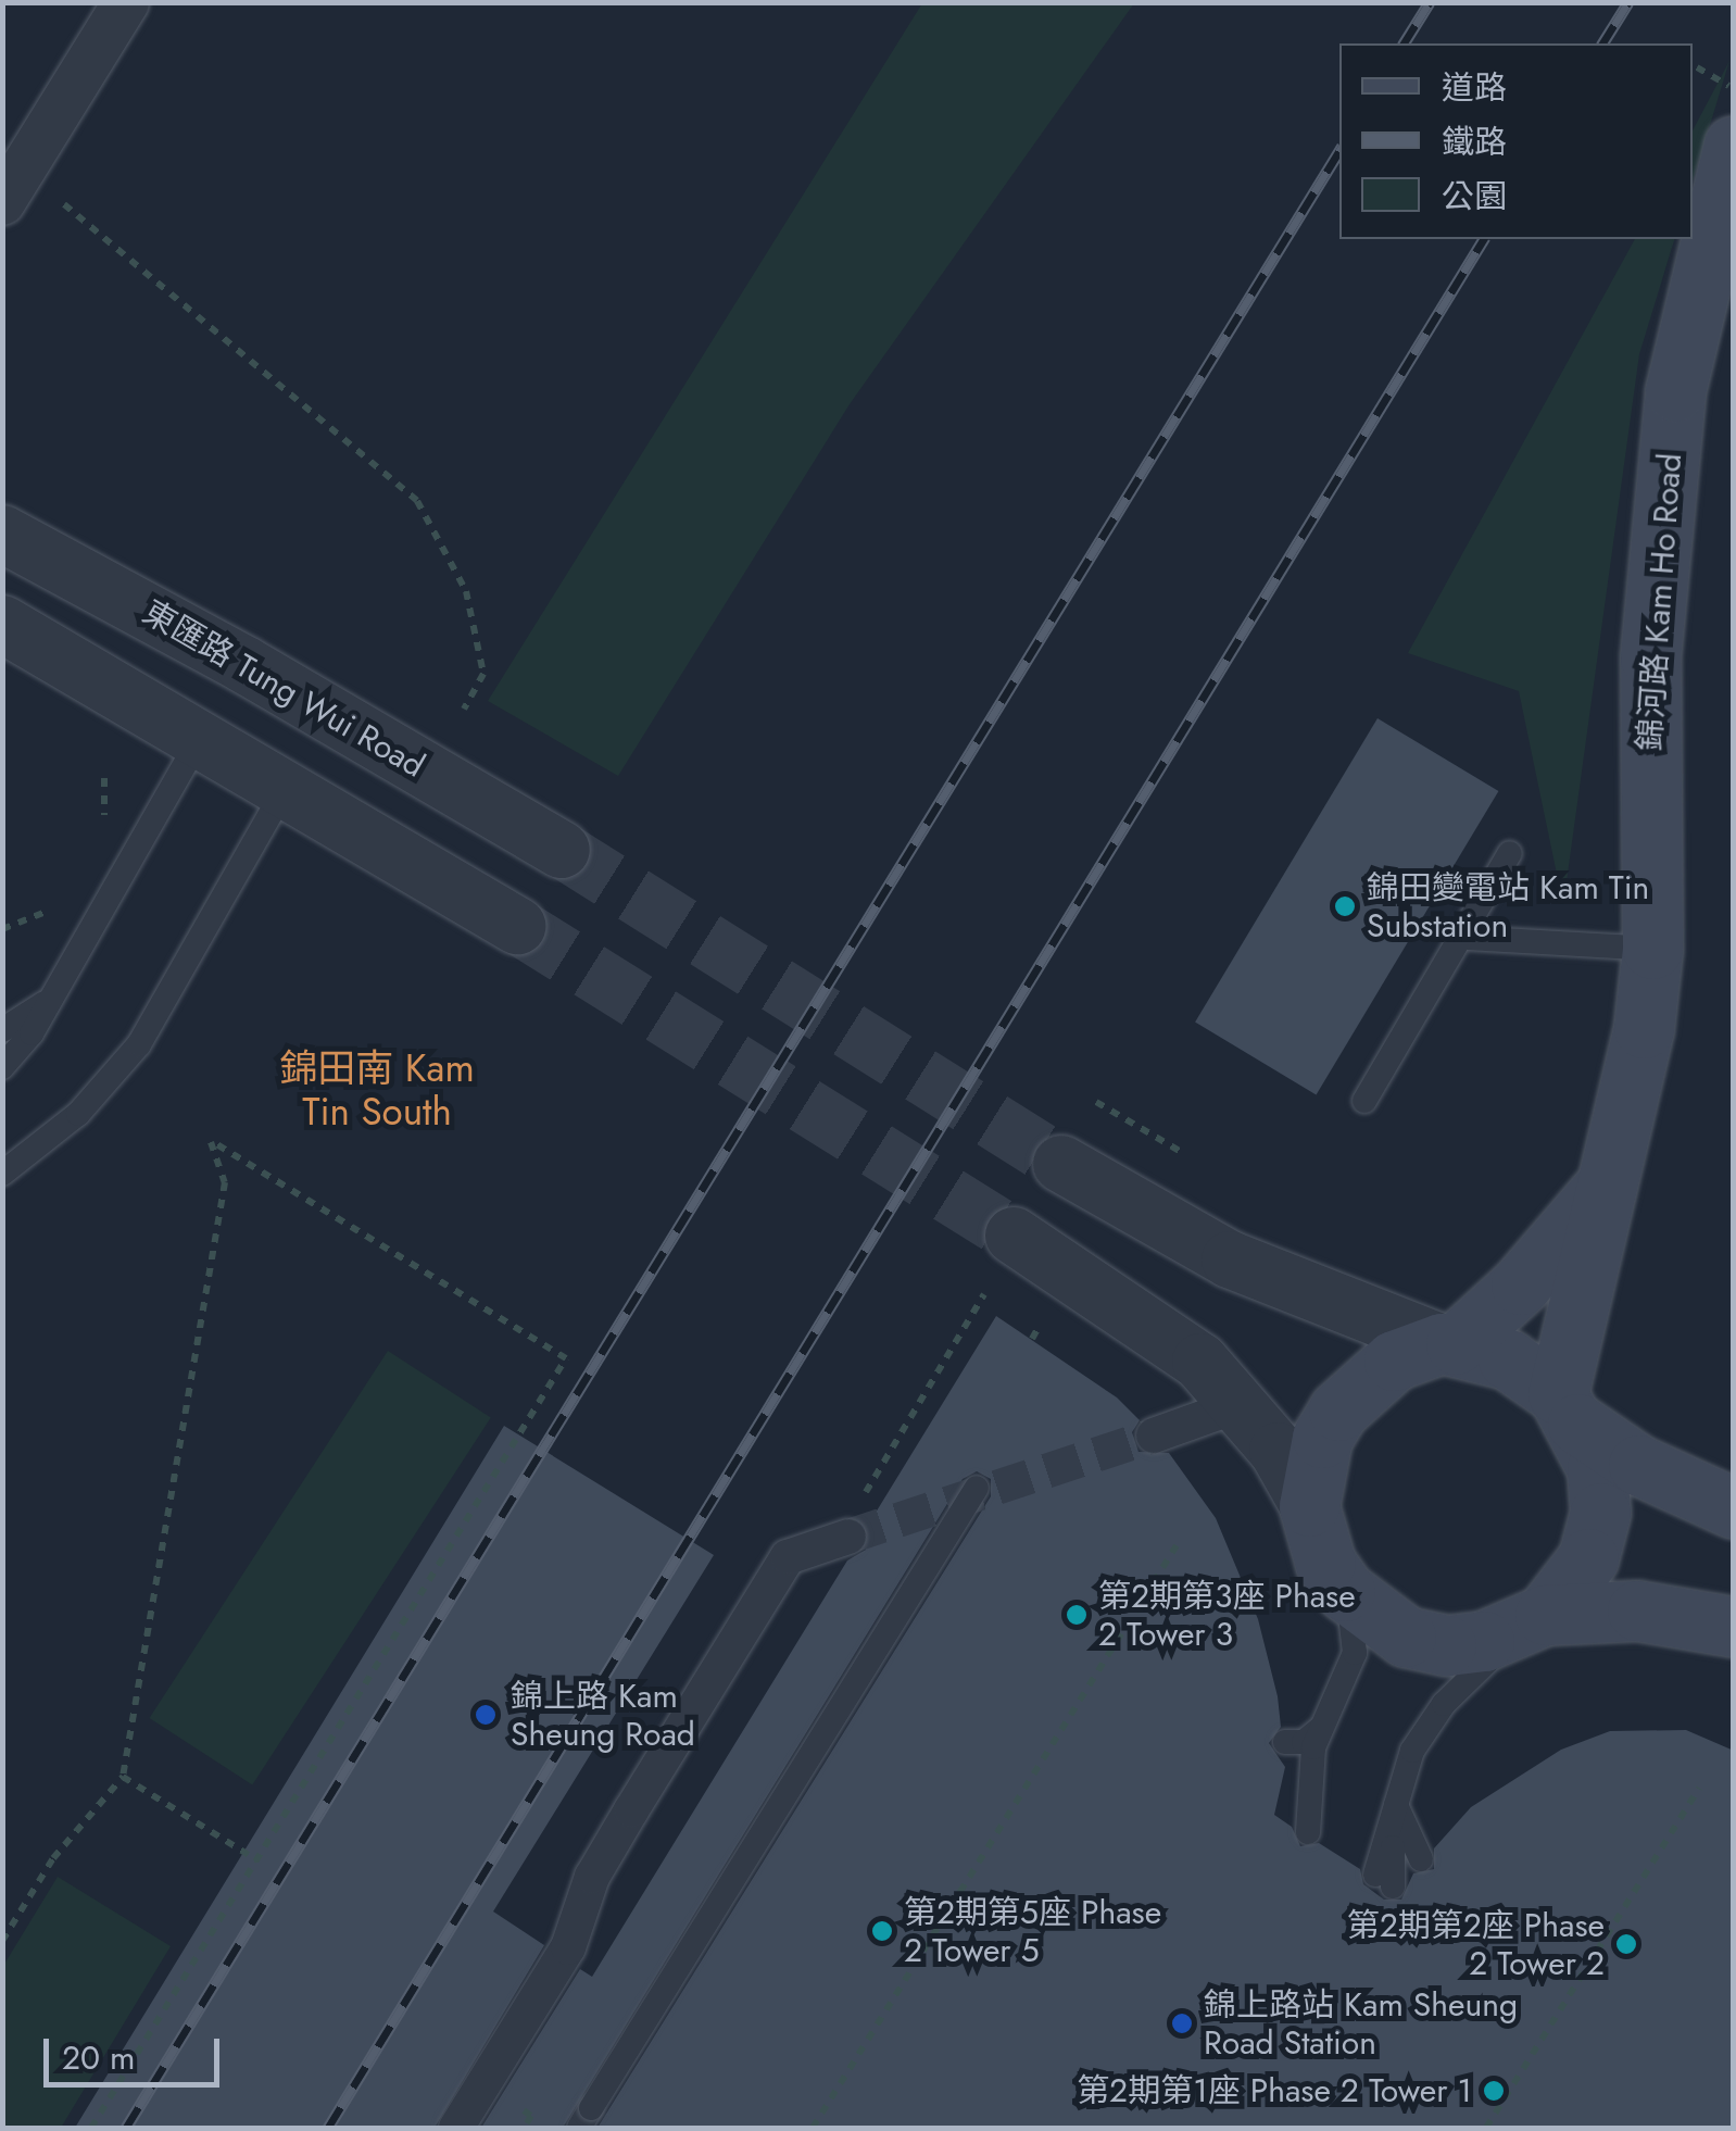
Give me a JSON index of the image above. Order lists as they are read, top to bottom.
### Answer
{
  "streets": {
    "main road": ["錦河路 Kam Ho Road"],
    "street": ["東匯路 Tung Wui Road"]
  },
  "districts": ["錦田南 Kam Tin South"],
  "places": [
    "錦田變電站 Kam Tin Substation",
    "第2期第3座 Phase 2 Tower 3",
    "錦上路 Kam Sheung Road",
    "第2期第5座 Phase 2 Tower 5",
    "第2期第2座 Phase 2 Tower 2",
    "錦上路站 Kam Sheung Road Station",
    "第2期第1座 Phase 2 Tower 1"
  ],
  "legend": ["道路", "鐵路", "公園"],
  "scale_bar": "20 m"
}
